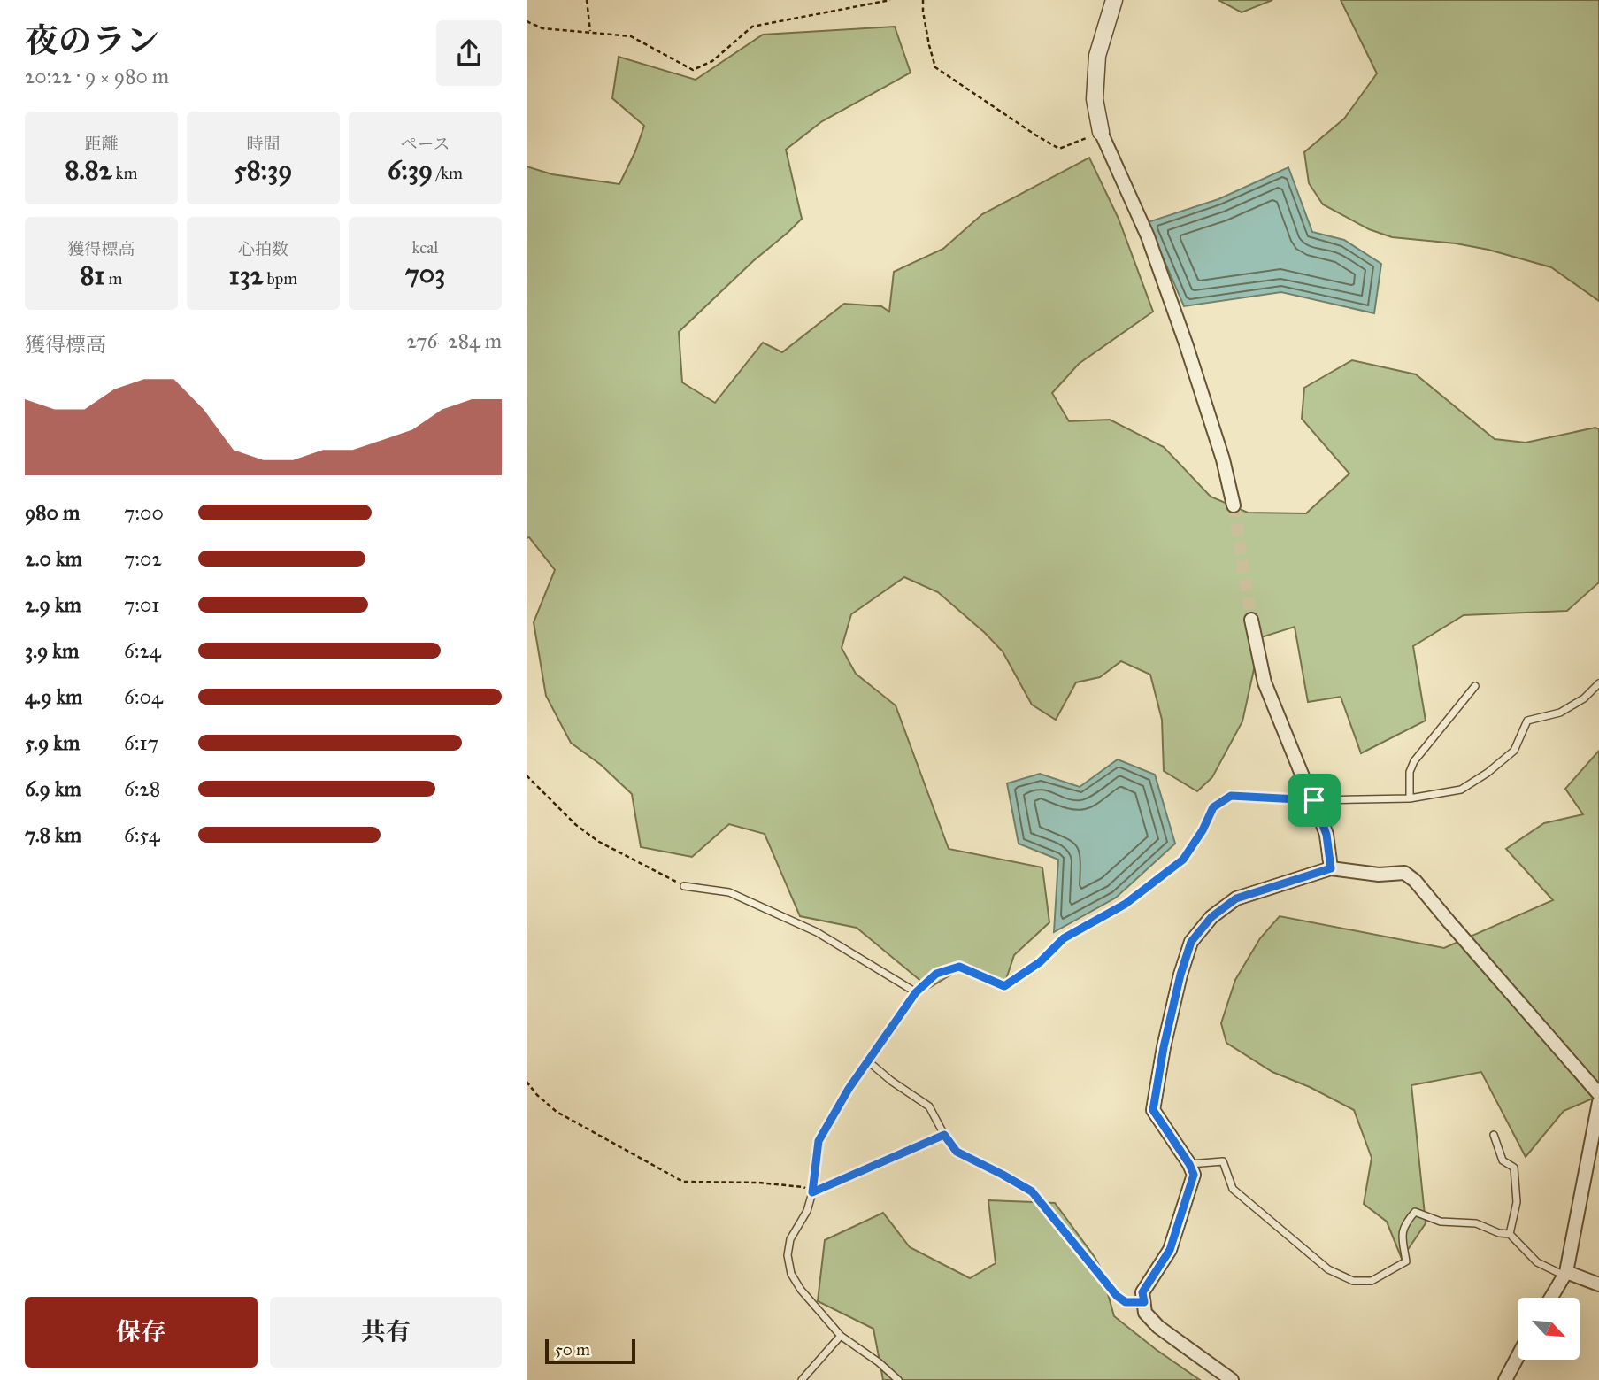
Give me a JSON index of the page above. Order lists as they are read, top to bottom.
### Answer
{
  "scale_bar": "50 m",
  "north": "bottom right",
  "page": {
    "heading": ["夜のラン", "20:22 · 9 × 980 m"],
    "stats": [
      ["距離", "8.82 km"],
      ["時間", "58:39"],
      ["ペース", "6:39 /km"],
      ["獲得標高", "81 m"],
      ["心拍数", "132 bpm"],
      ["kcal", "703"]
    ],
    "chart": ["獲得標高", "276–284 m"],
    "list": [
      {
        "name": "980 m",
        "note": "7:00"
      },
      {
        "name": "2.0 km",
        "note": "7:02"
      },
      {
        "name": "2.9 km",
        "note": "7:01"
      },
      {
        "name": "3.9 km",
        "note": "6:24"
      },
      {
        "name": "4.9 km",
        "note": "6:04"
      },
      {
        "name": "5.9 km",
        "note": "6:17"
      },
      {
        "name": "6.9 km",
        "note": "6:28"
      },
      {
        "name": "7.8 km",
        "note": "6:54"
      }
    ],
    "buttons": ["保存", "共有"],
    "scale": "50 m"
  }
}
